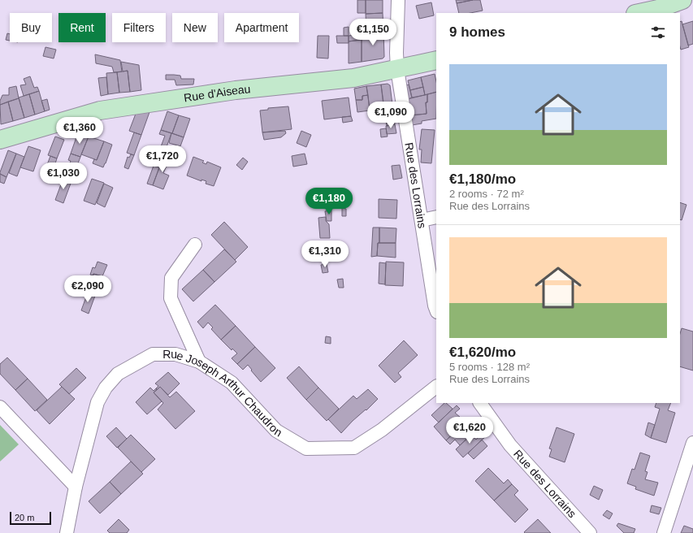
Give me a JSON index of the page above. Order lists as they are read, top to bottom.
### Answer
{
  "streets": {
    "street": ["Rue d'Aiseau", "Rue des Lorrains", "Rue Joseph Arthur Chaudron"]
  },
  "crossings": [
    ["Rue d'Aiseau", "Rue des Lorrains"]
  ],
  "scale_bar": "20 m",
  "page": {
    "chip": [
      "Buy",
      "Rent",
      "Filters",
      "New",
      "Apartment"
    ],
    "heading": "9 homes",
    "price": [
      "€1,150",
      "€1,090",
      "€1,360",
      "€1,720",
      "€1,030",
      "€1,180",
      "€1,310",
      "€2,090",
      "€1,620"
    ],
    "list": [
      {
        "name": "€1,180/mo",
        "note": "2 rooms · 72 m² · Rue des Lorrains"
      },
      {
        "name": "€1,620/mo",
        "note": "5 rooms · 128 m² · Rue des Lorrains"
      }
    ],
    "scale": "20 m"
  }
}
